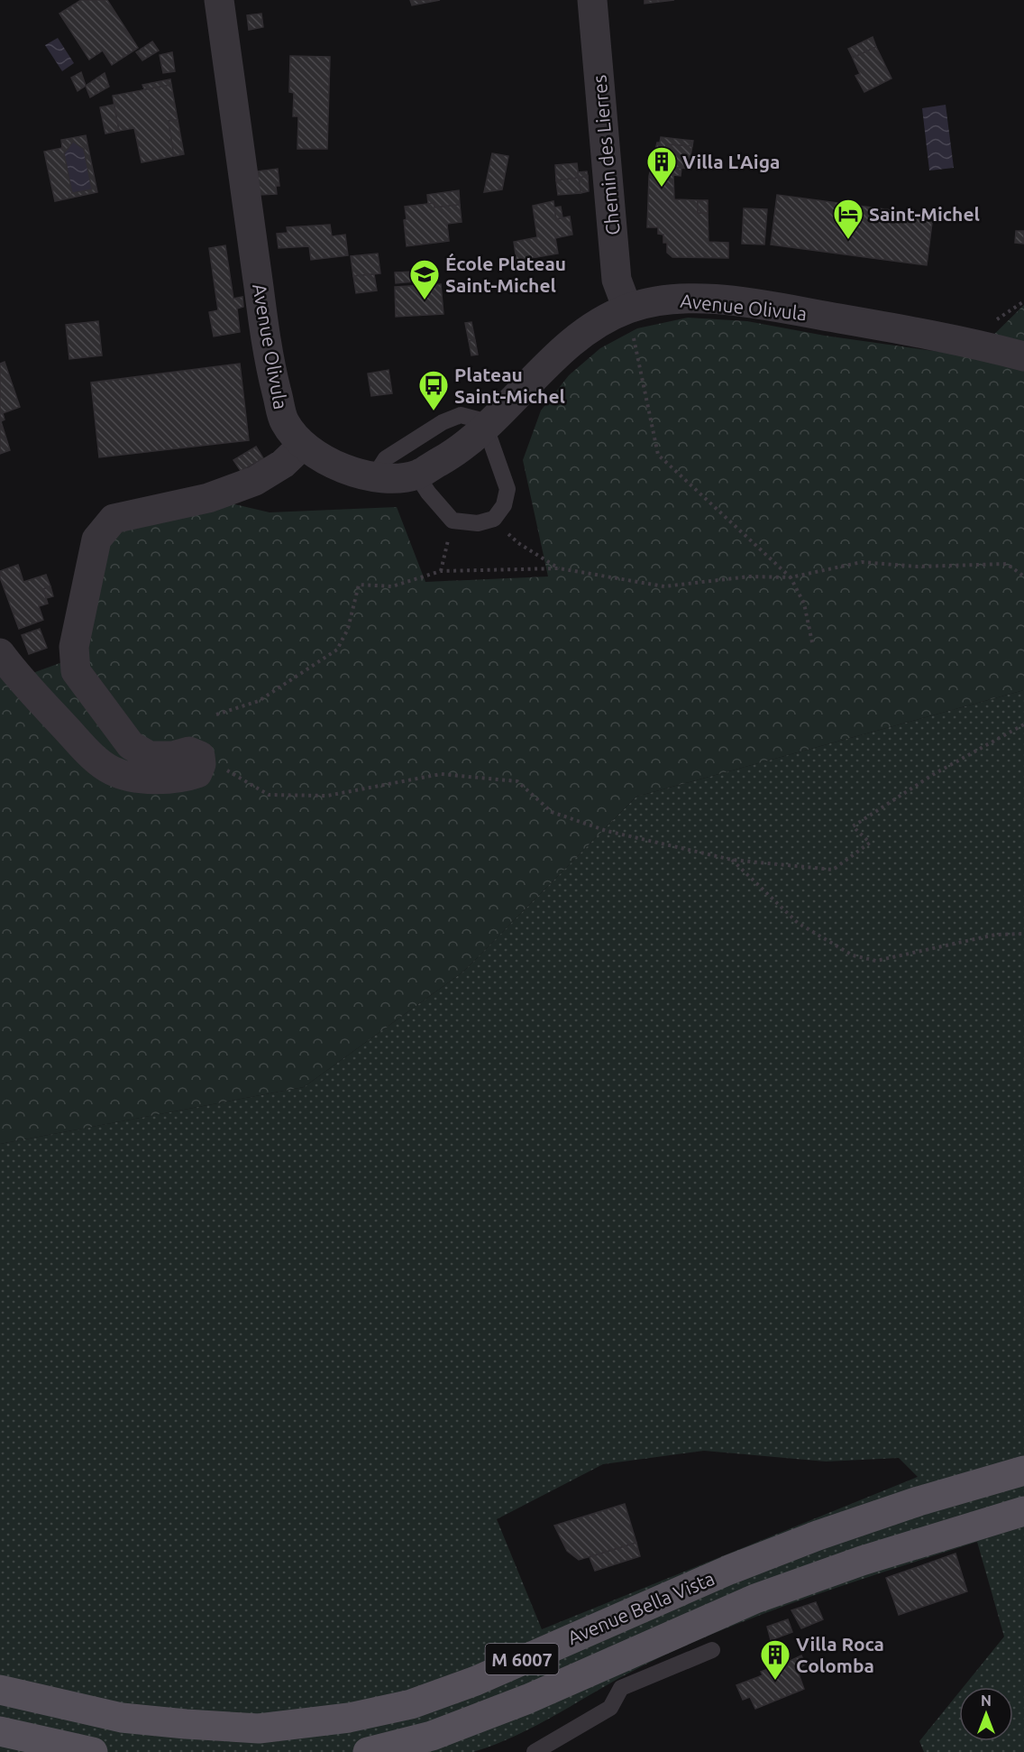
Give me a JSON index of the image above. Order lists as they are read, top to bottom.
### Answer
{
  "streets": {
    "main road": ["Avenue Bella Vista", "M 6007"],
    "street": ["Chemin des Lierres", "Avenue Olivula"]
  },
  "crossings": [
    ["Chemin des Lierres", "Avenue Olivula"]
  ],
  "places": {
    "building": ["Villa L'Aiga", "Villa Roca Colomba"],
    "hotel": ["Saint-Michel"],
    "school or university": ["École Plateau Saint-Michel"],
    "bus stop": ["Plateau Saint-Michel"]
  },
  "north": "top"
}
